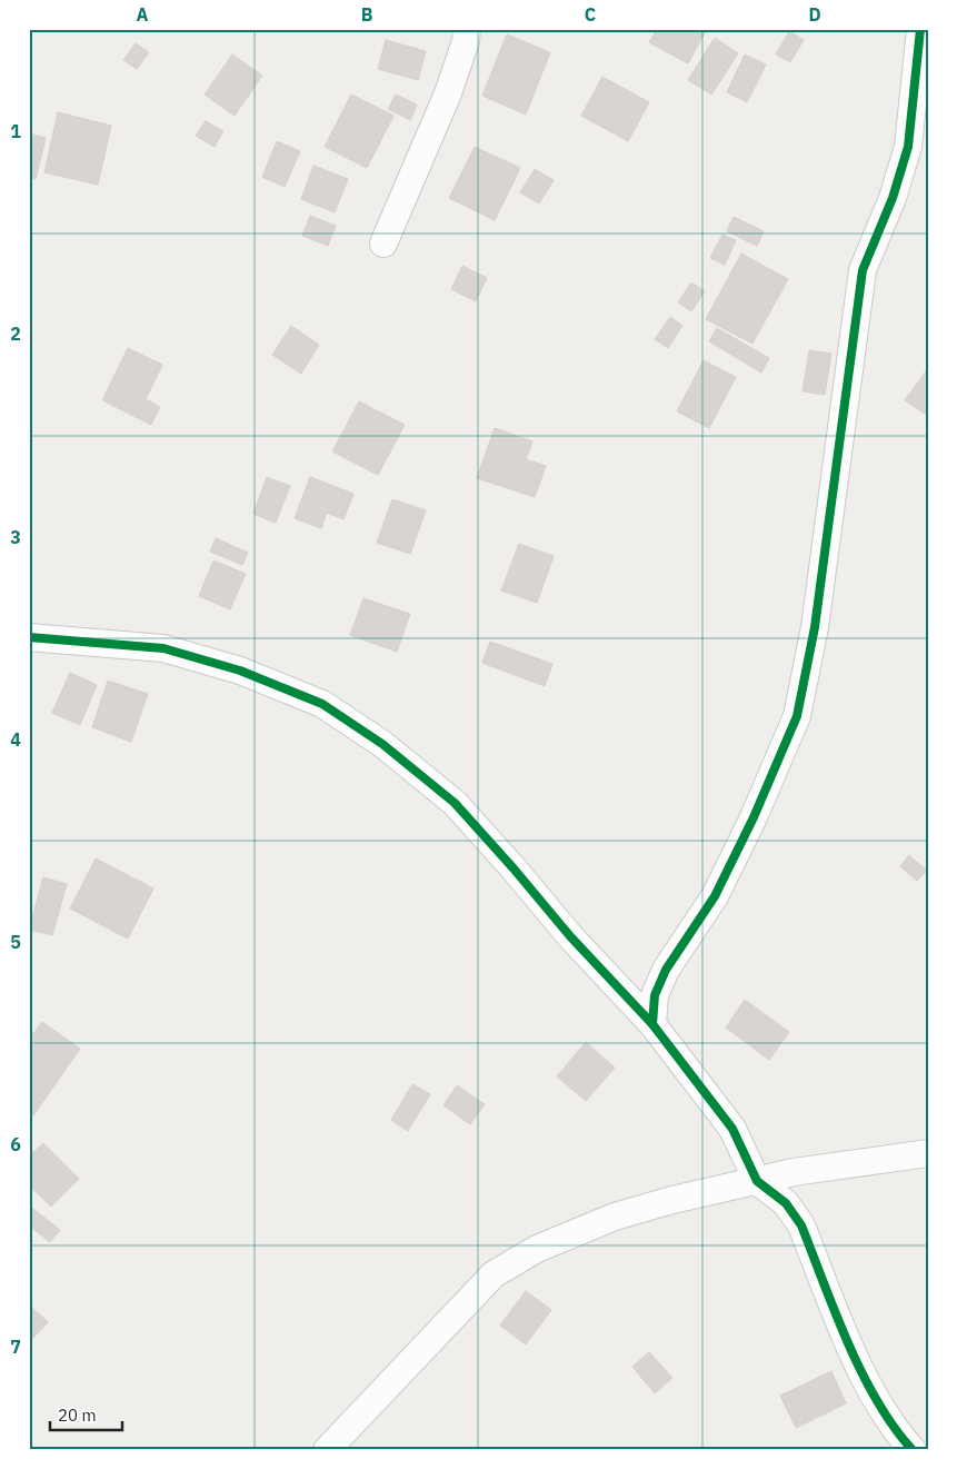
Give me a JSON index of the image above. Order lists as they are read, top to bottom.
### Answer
{
  "scale_bar": "20 m",
  "grid": {
    "columns": [
      "A",
      "B",
      "C",
      "D"
    ],
    "rows": [
      "1",
      "2",
      "3",
      "4",
      "5",
      "6",
      "7"
    ]
  }
}
